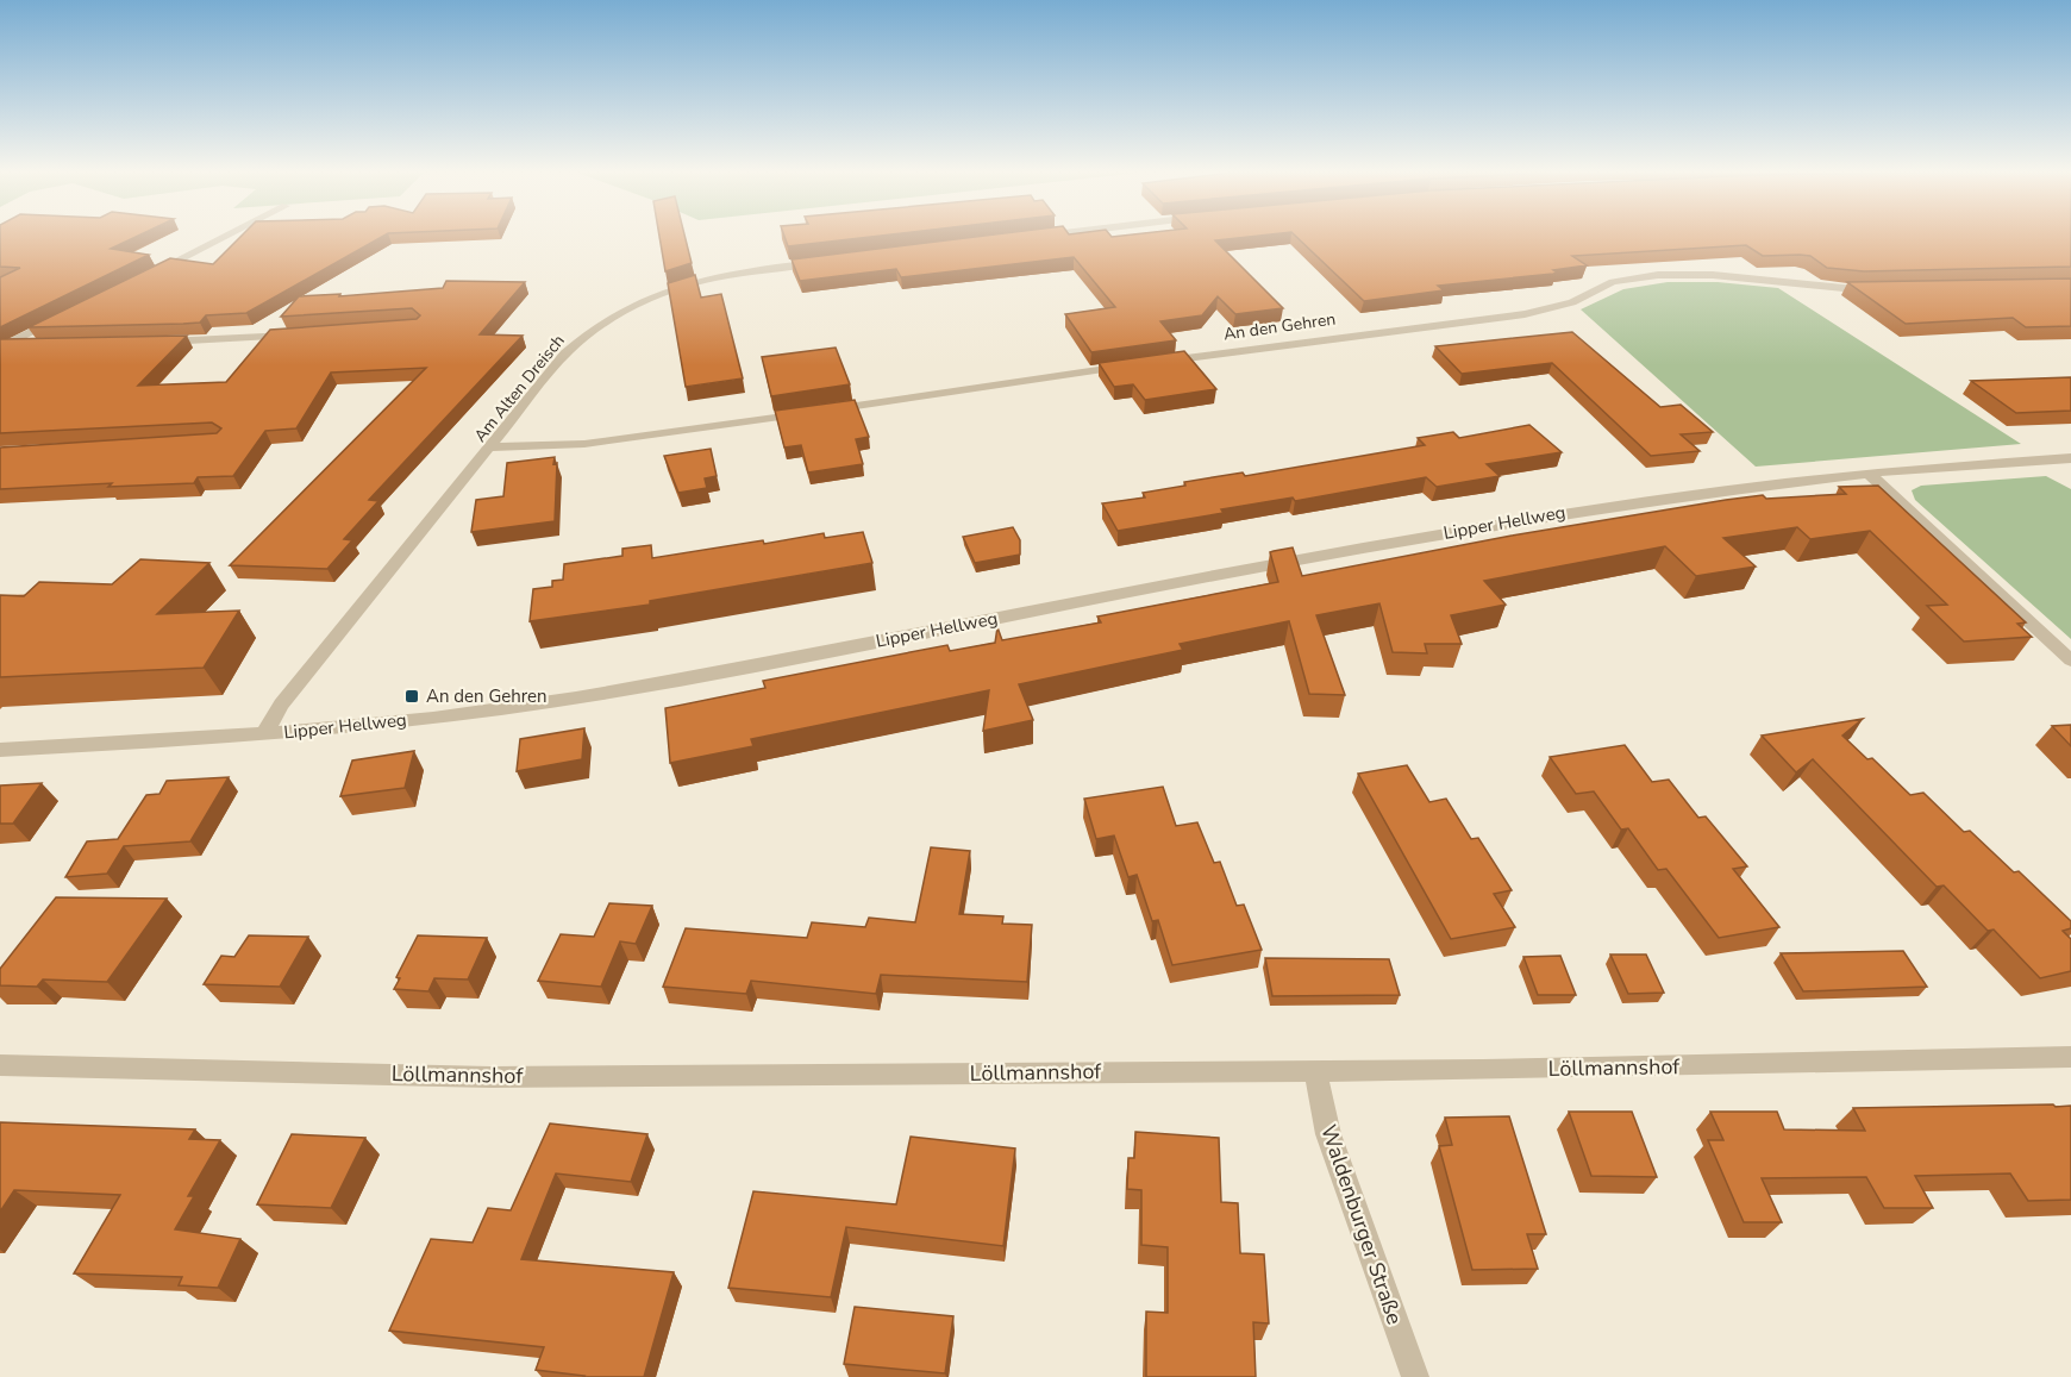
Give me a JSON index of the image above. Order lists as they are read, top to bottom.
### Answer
{
  "streets": {
    "street": [
      "An den Gehren",
      "Am Alten Dreisch",
      "Lipper Hellweg",
      "Löllmannshof",
      "Waldenburger Straße"
    ]
  },
  "crossings": [
    ["An den Gehren", "Am Alten Dreisch"],
    ["Am Alten Dreisch", "Lipper Hellweg"],
    ["Löllmannshof", "Waldenburger Straße"]
  ],
  "places": {
    "transit": ["An den Gehren"]
  }
}
